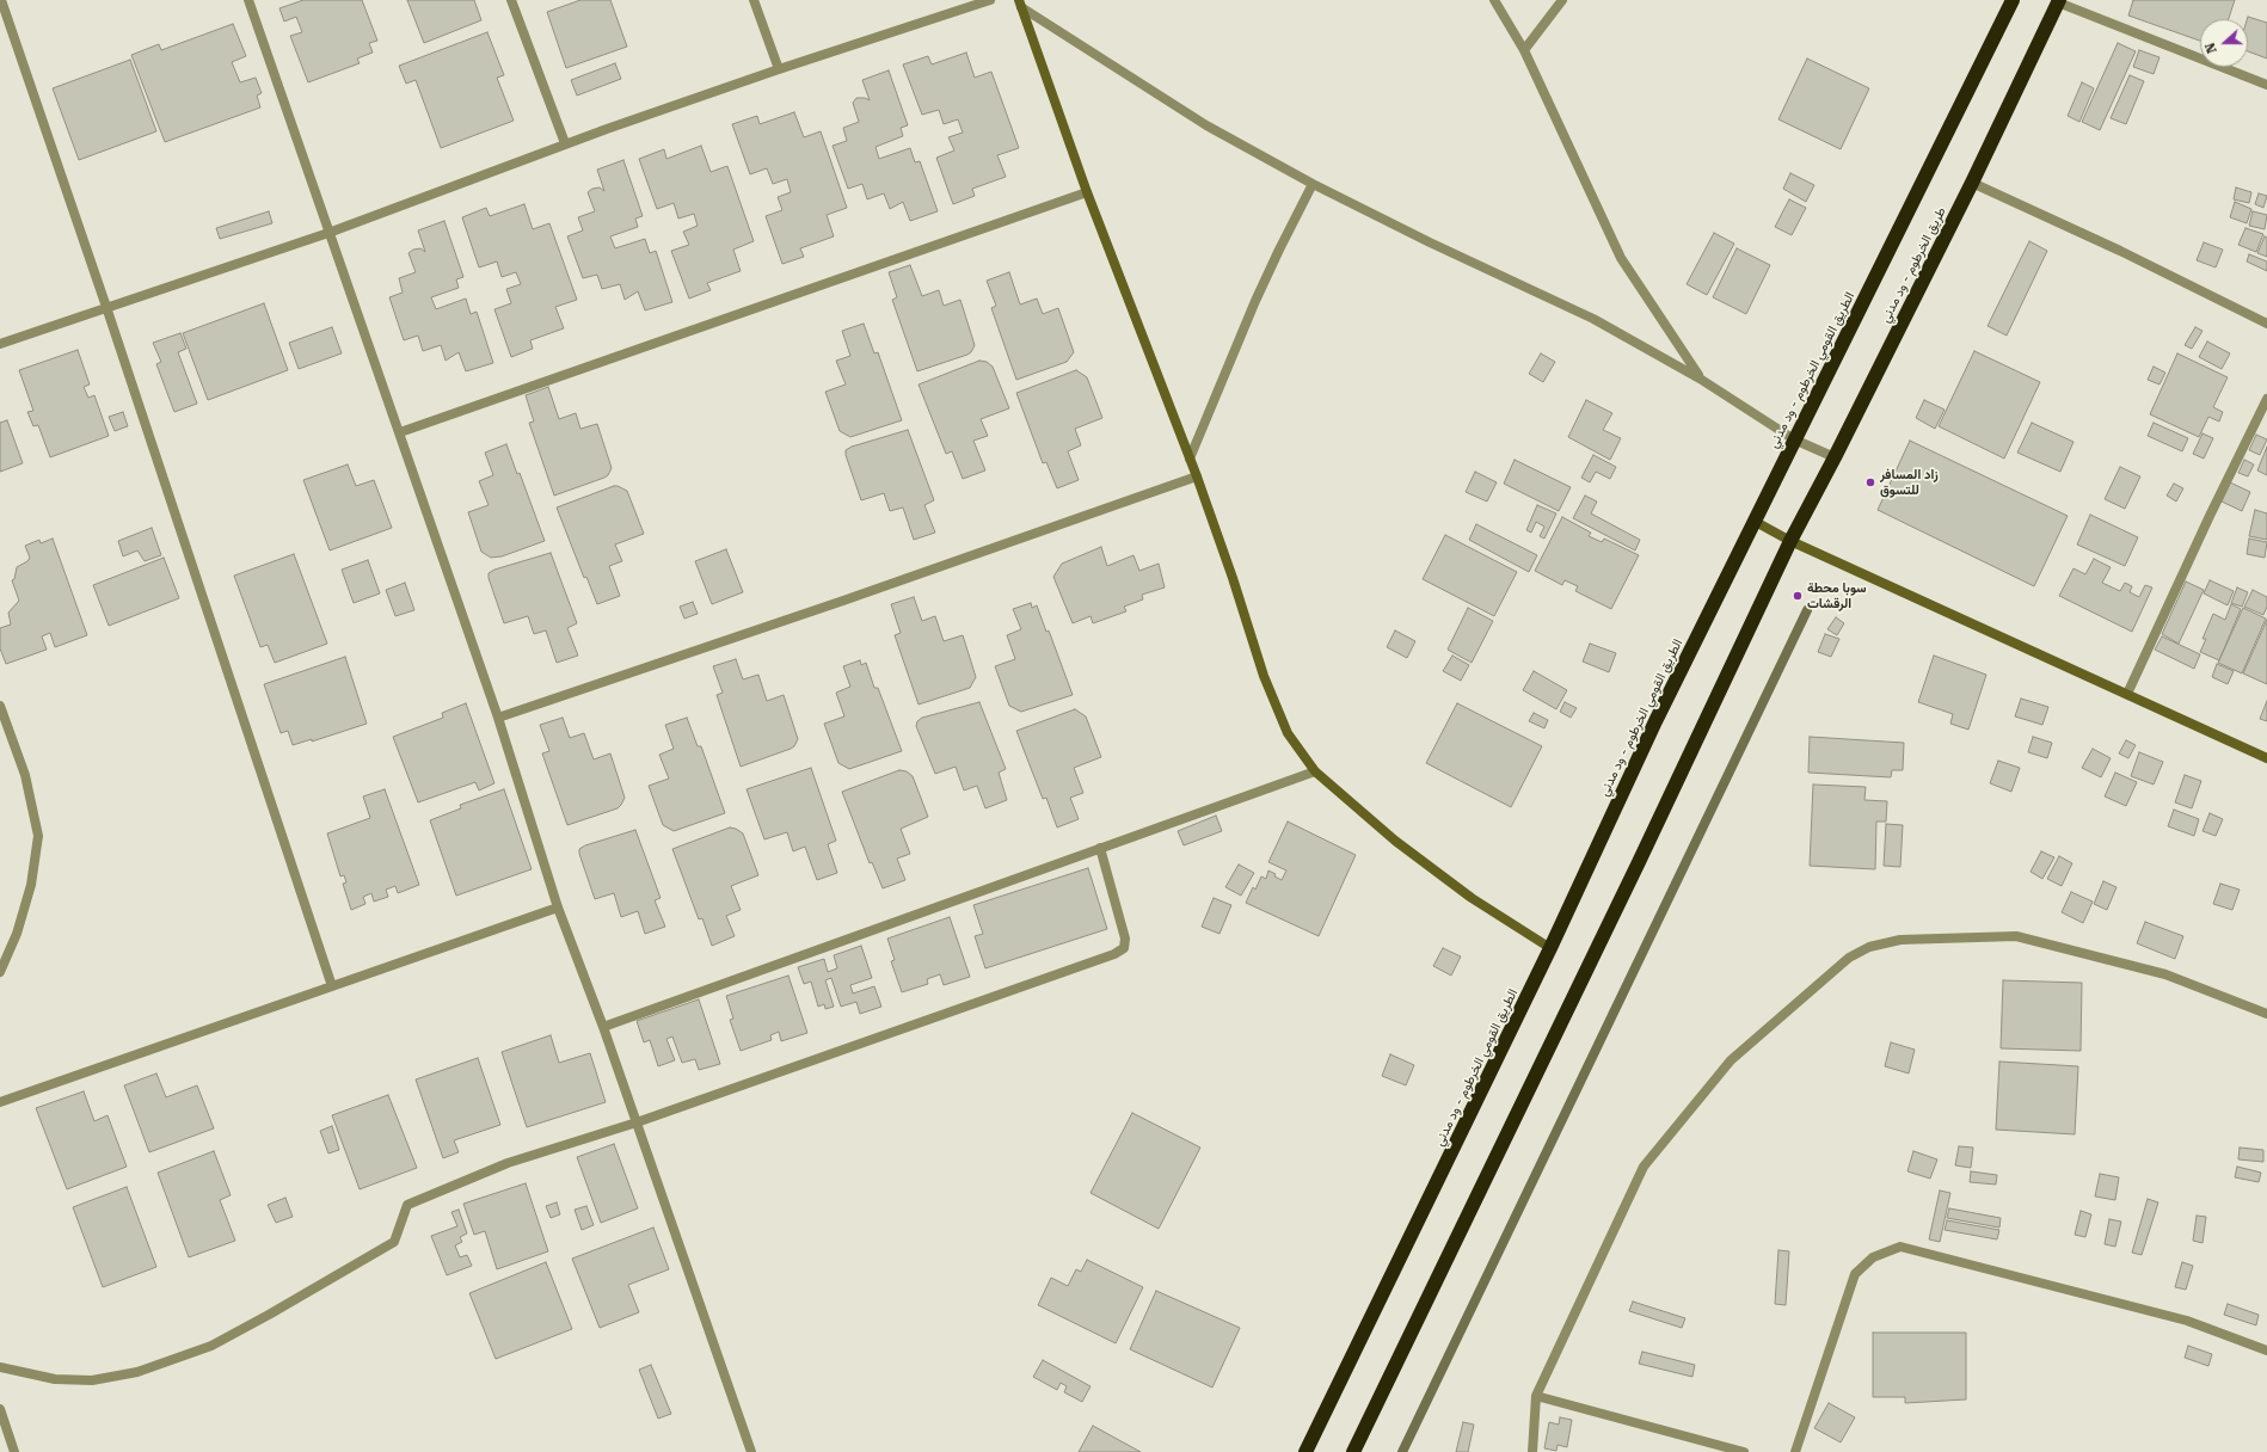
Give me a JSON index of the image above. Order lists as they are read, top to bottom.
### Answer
{
  "streets": {
    "highway": ["طريق الخرطوم - ود مدني", "الطريق القومي الخرطوم - ود مدني"]
  },
  "places": ["زاد المسافر للتسوق", "سوبا محطة الرقشات"],
  "north": "left"
}
